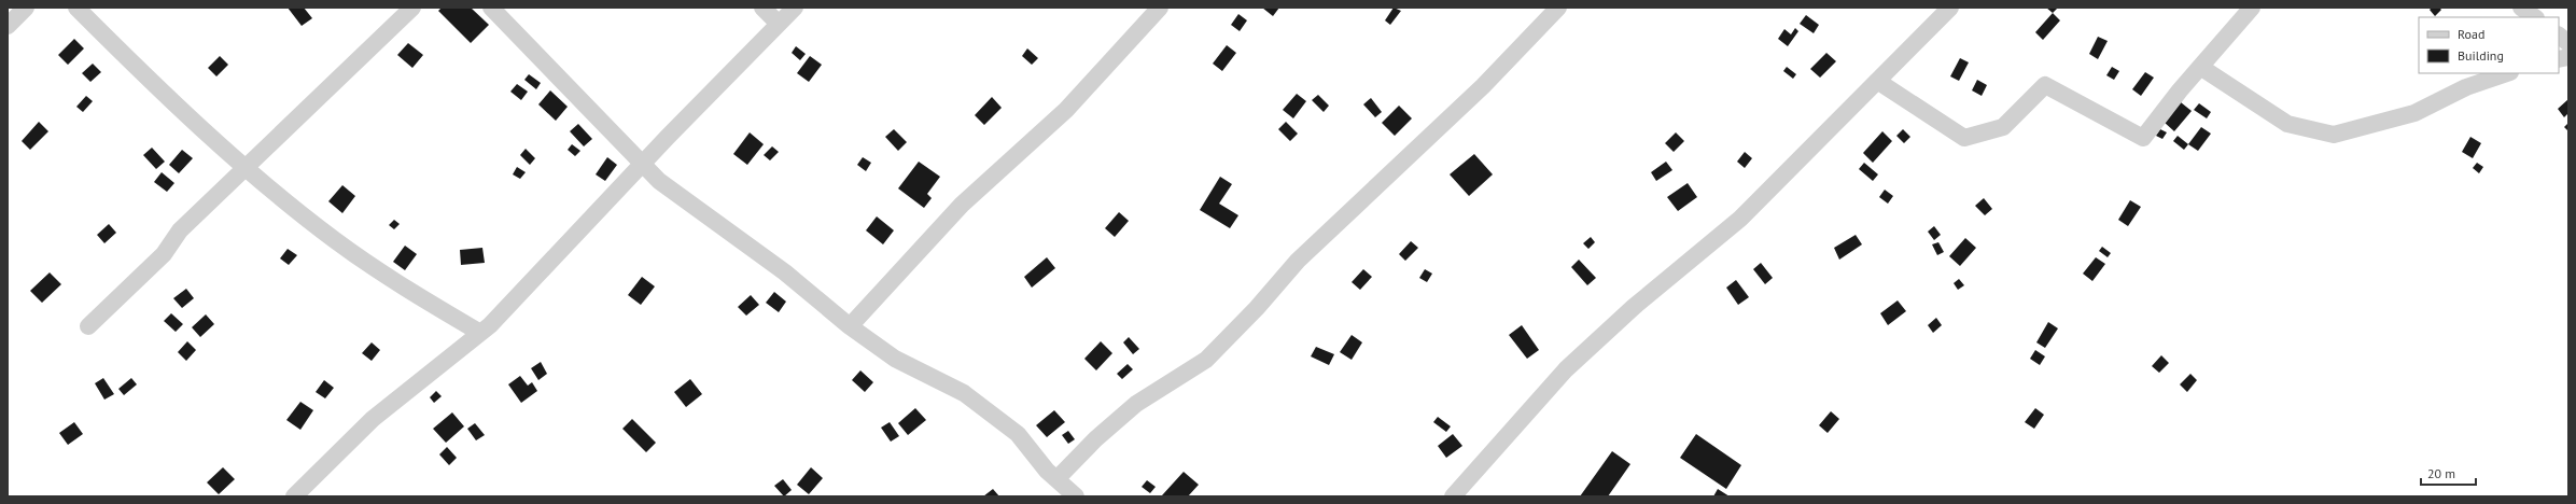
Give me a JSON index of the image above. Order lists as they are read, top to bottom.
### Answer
{
  "legend": ["Road", "Building"],
  "scale_bar": "20 m"
}
